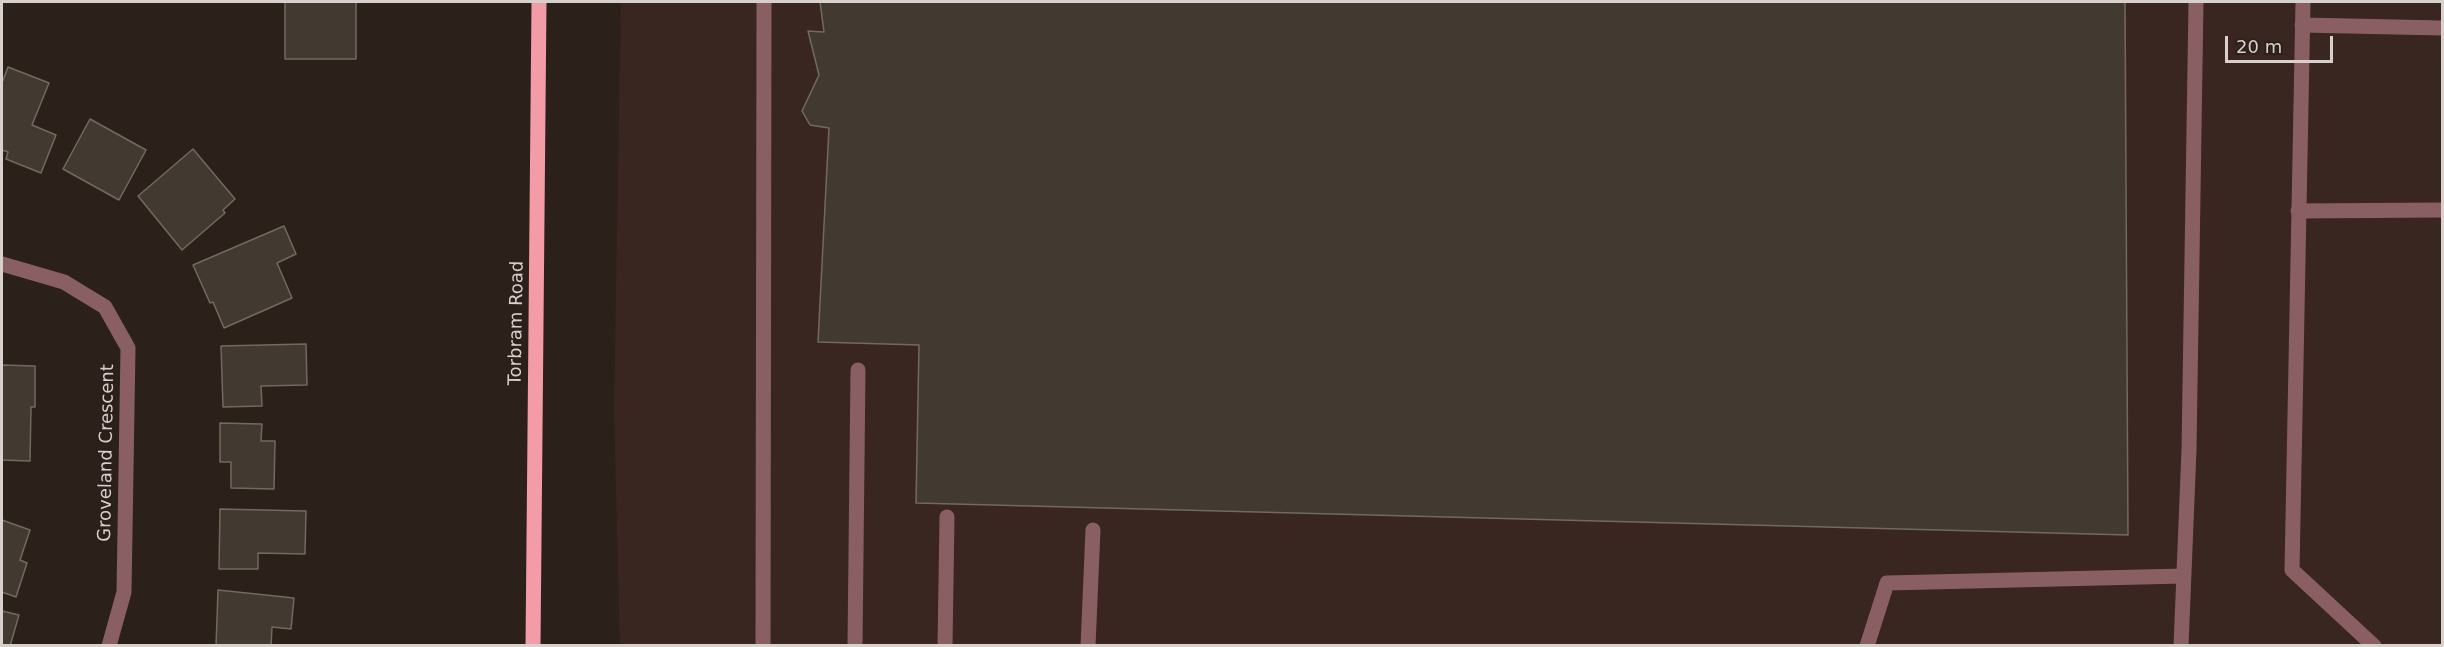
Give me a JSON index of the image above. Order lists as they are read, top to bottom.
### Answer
{
  "streets": {
    "main road": ["Torbram Road"],
    "street": ["Groveland Crescent"]
  },
  "scale_bar": "20 m"
}
